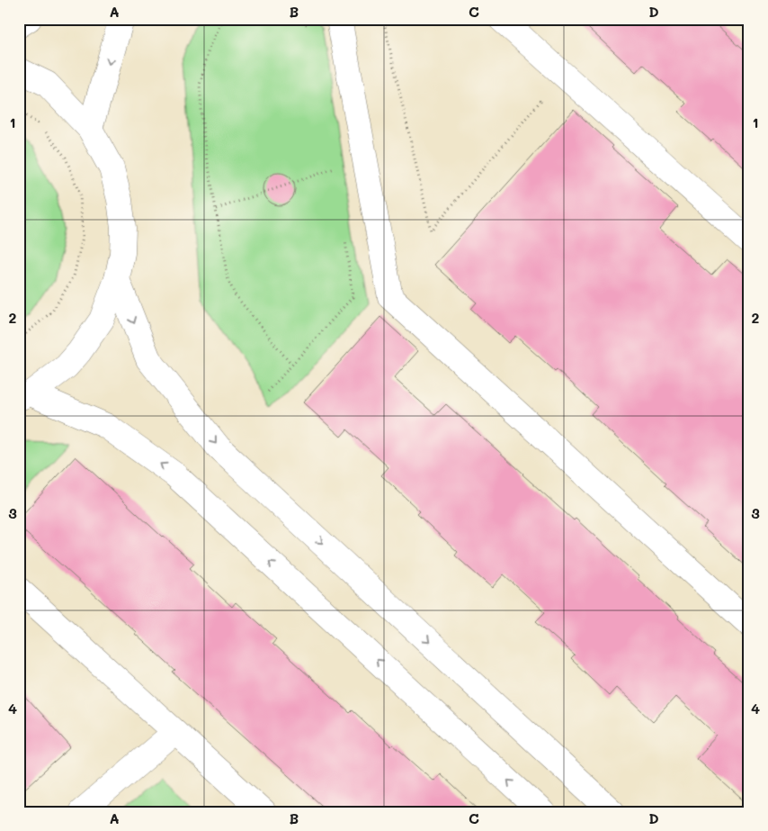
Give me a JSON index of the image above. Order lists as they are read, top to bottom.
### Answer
{
  "grid": {
    "columns": [
      "A",
      "B",
      "C",
      "D"
    ],
    "rows": [
      "1",
      "2",
      "3",
      "4"
    ]
  }
}
